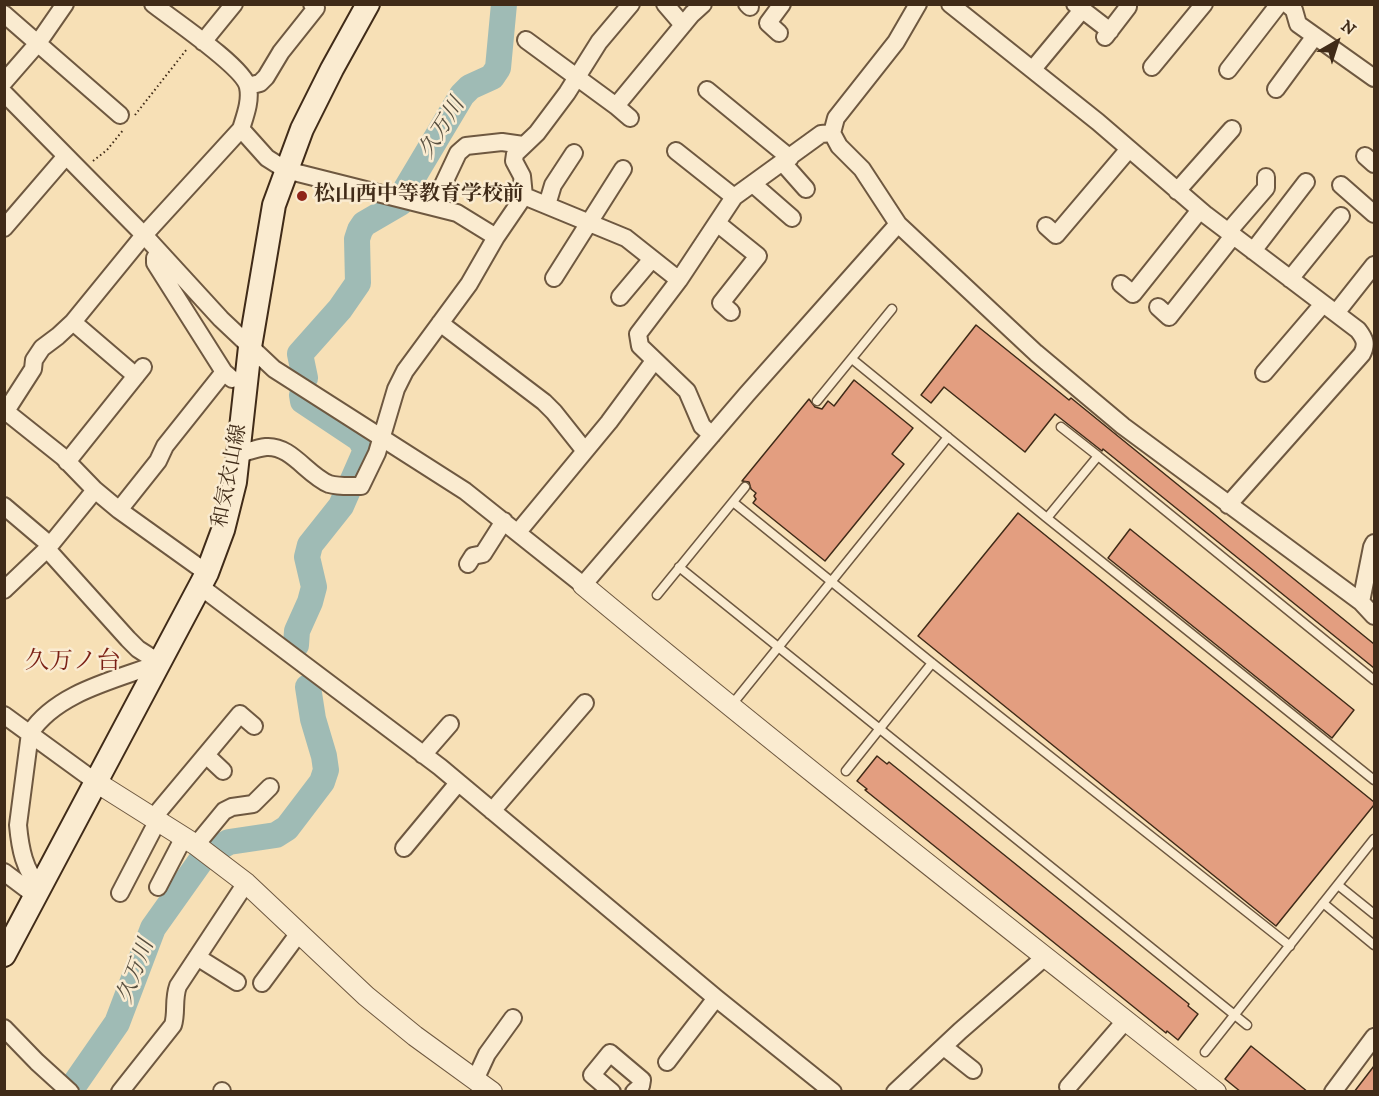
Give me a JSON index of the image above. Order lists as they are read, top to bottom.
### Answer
{
  "streets": {
    "main road": ["和気衣山線"]
  },
  "districts": ["久万ノ台"],
  "water": ["久万川"],
  "places": ["松山西中等教育学校前"],
  "north": "top right"
}
